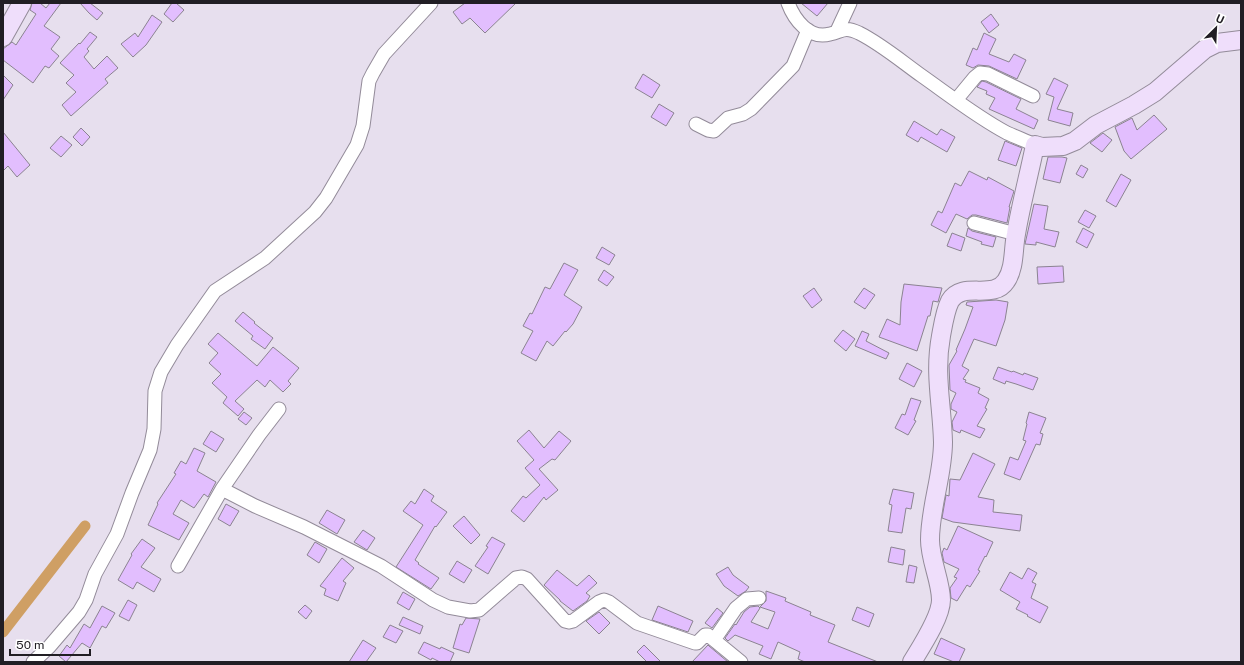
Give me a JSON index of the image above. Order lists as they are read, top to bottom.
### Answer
{
  "scale_bar": "50 m",
  "north": "top right"
}
